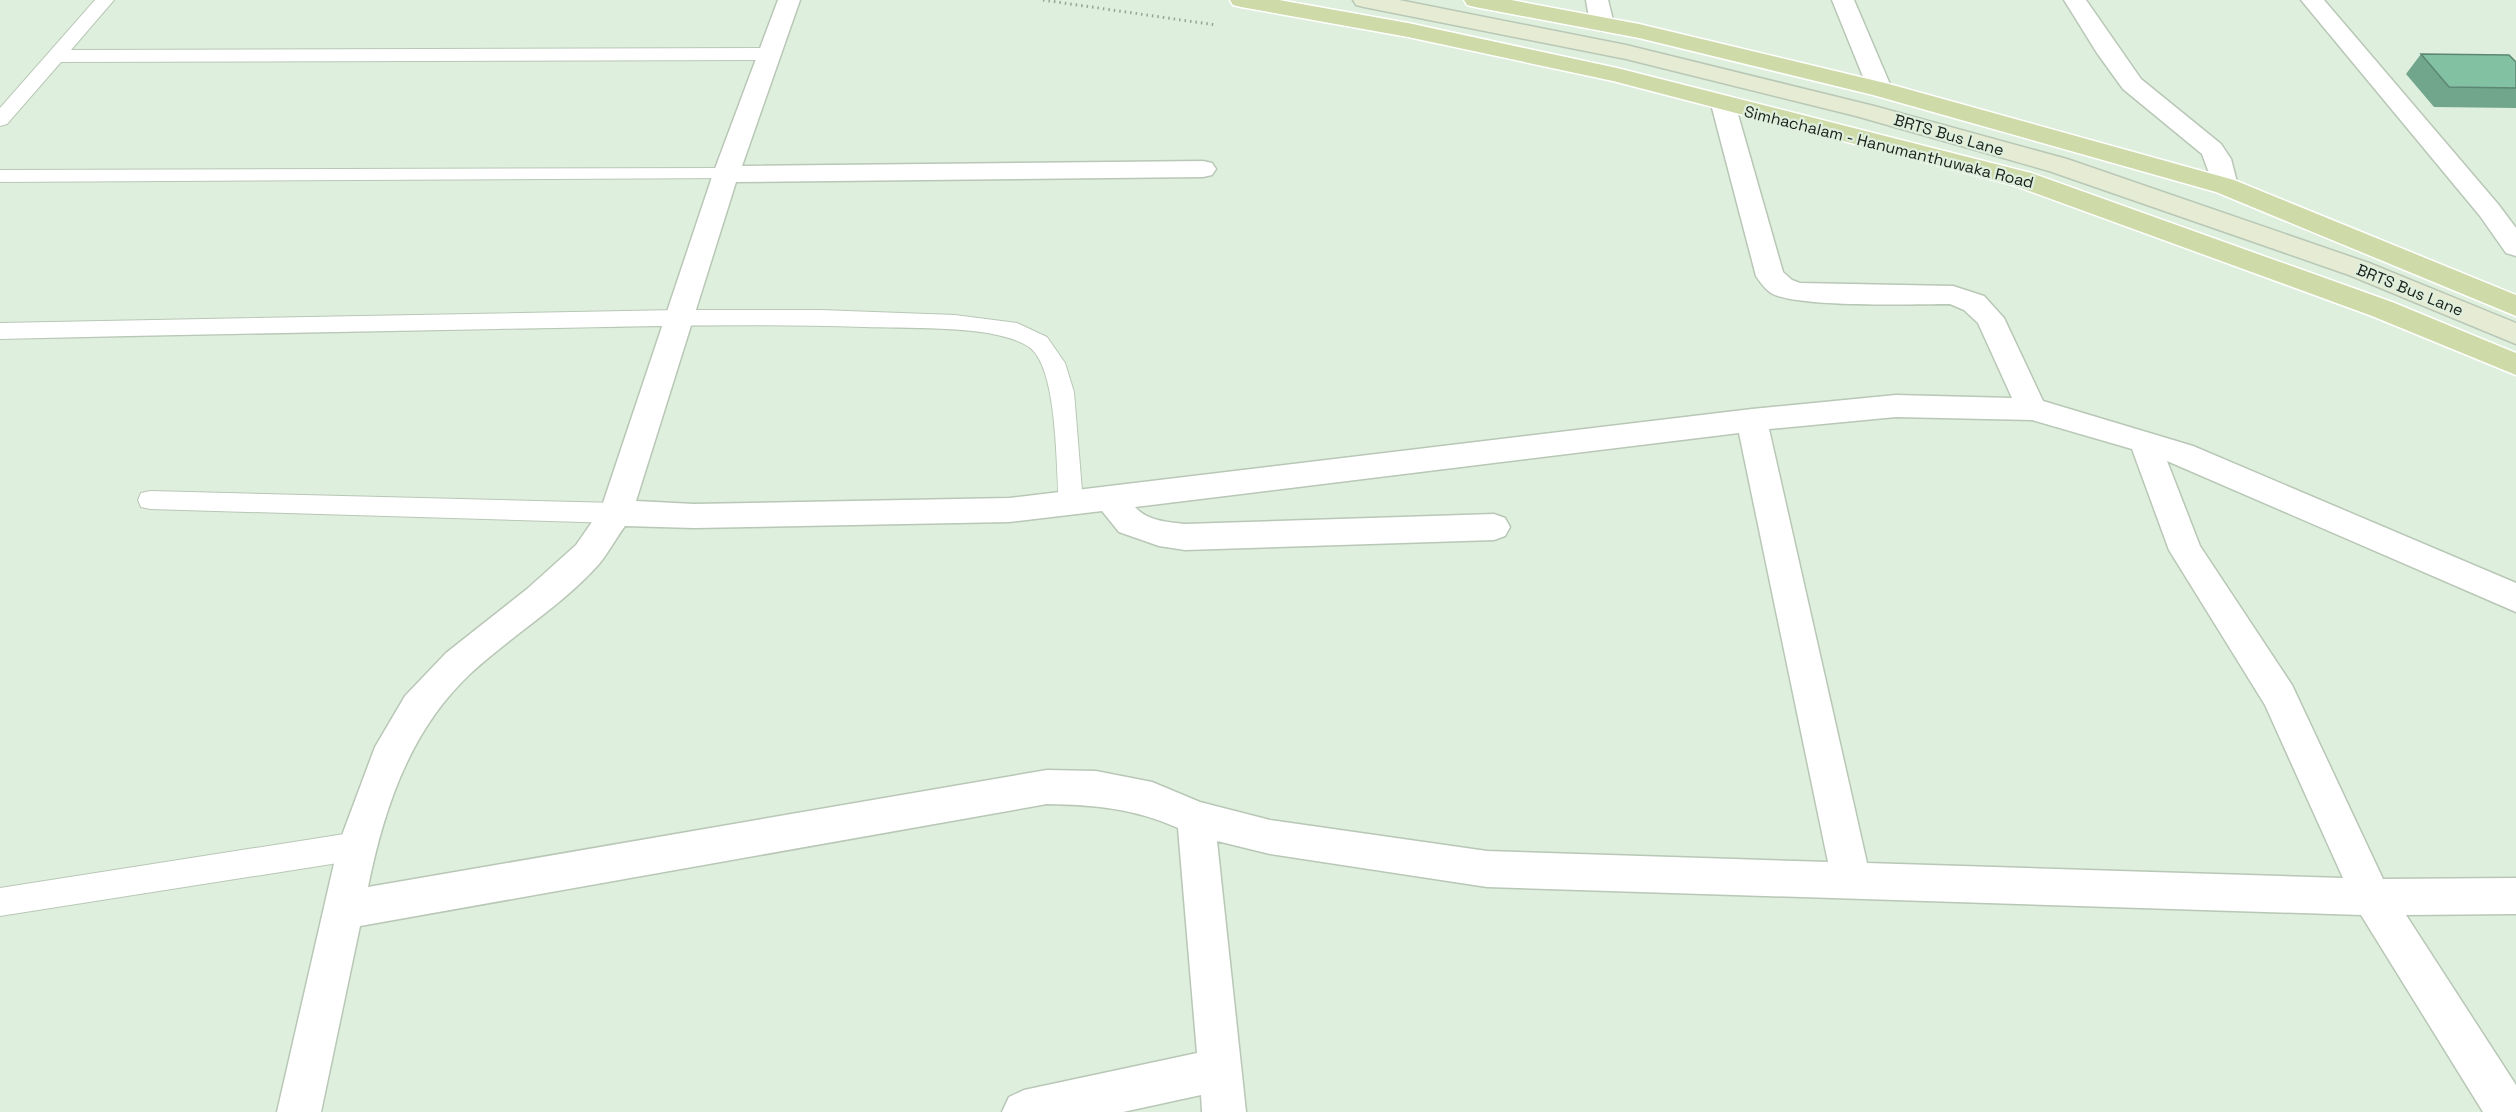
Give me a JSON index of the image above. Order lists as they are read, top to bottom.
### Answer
{
  "streets": {
    "main road": ["Simhachalam - Hanumanthuwaka Road"],
    "street": ["BRTS Bus Lane"]
  }
}
